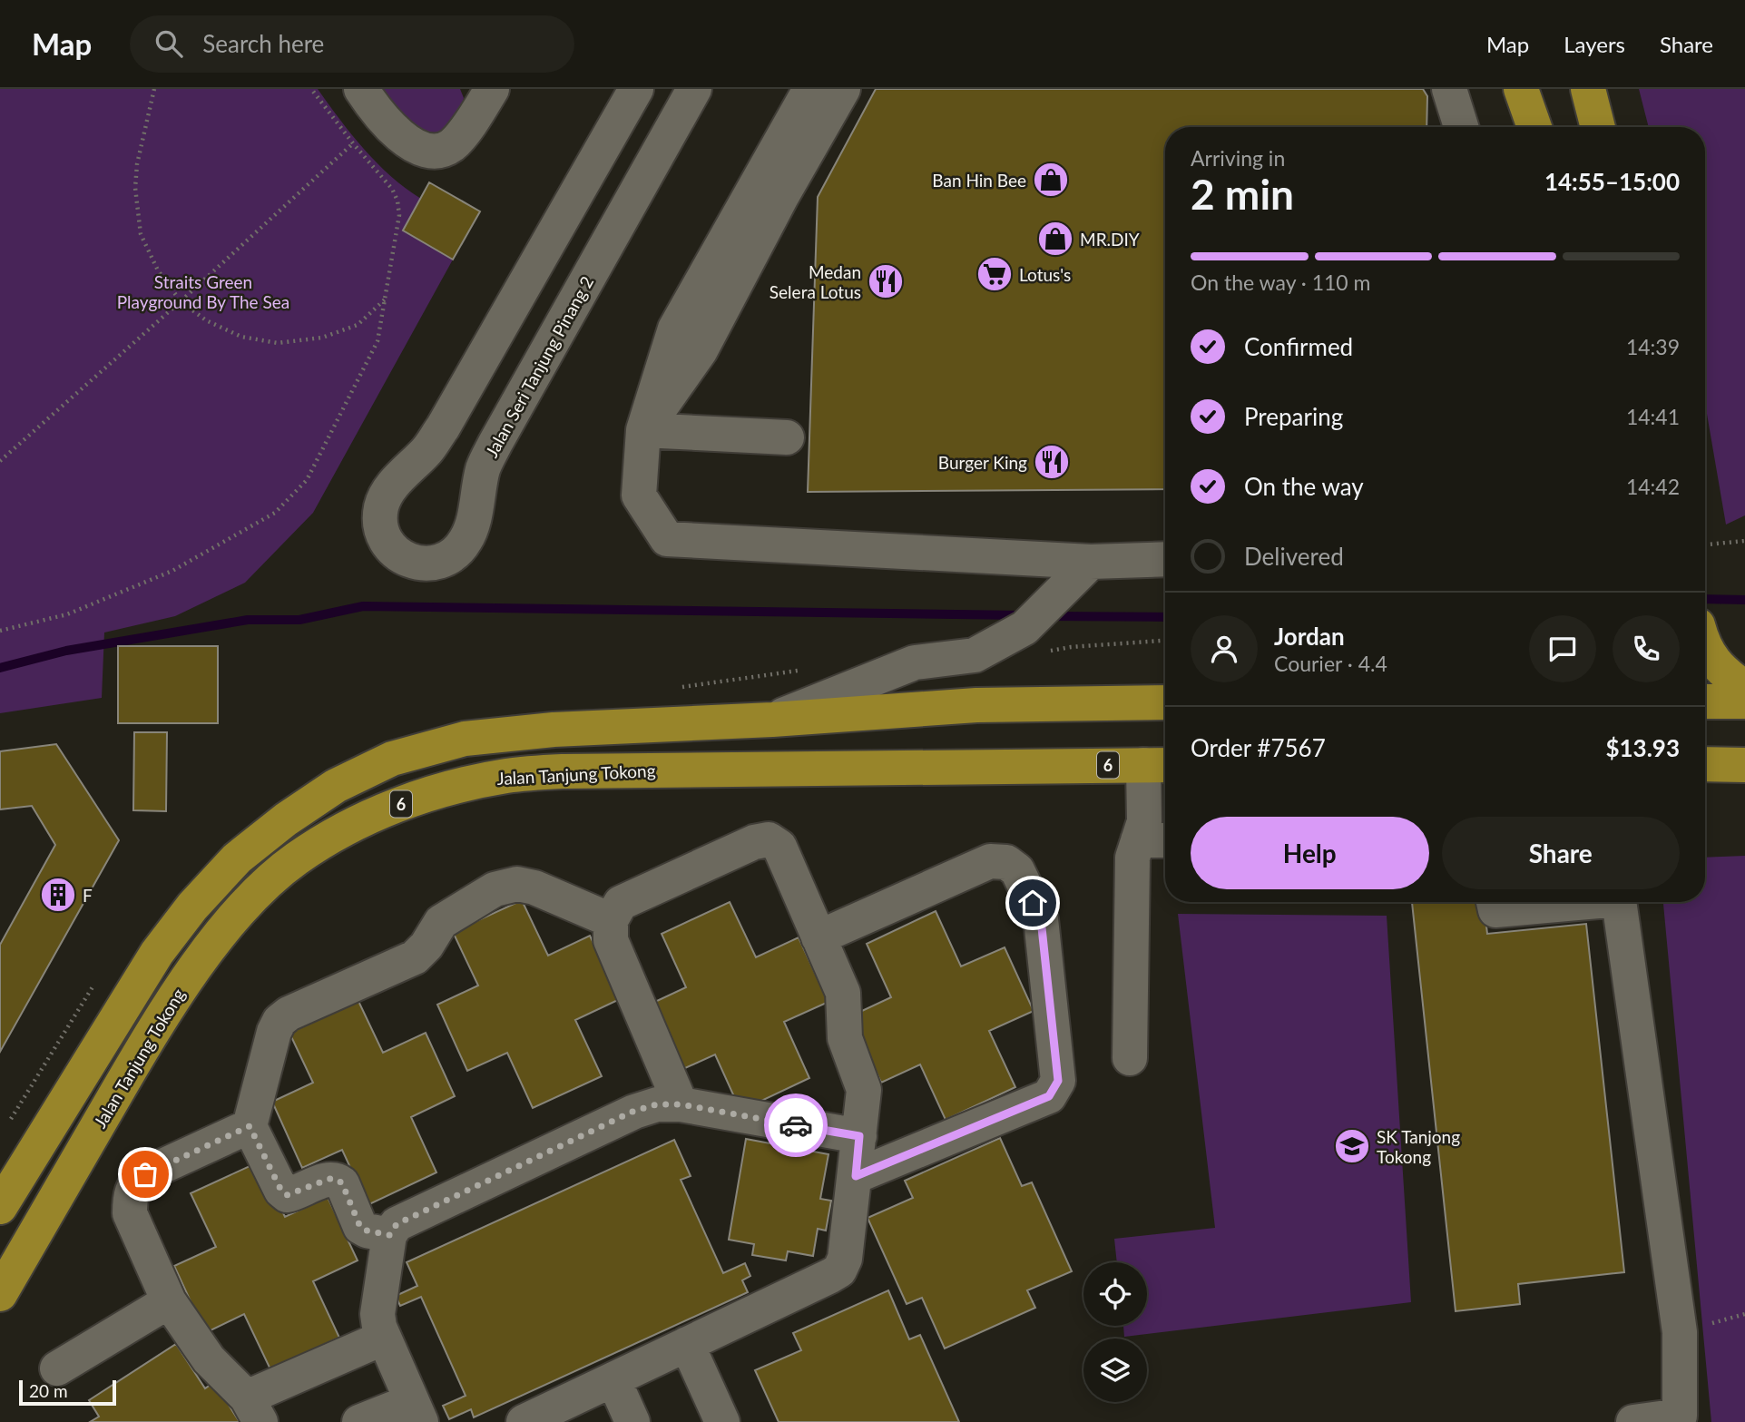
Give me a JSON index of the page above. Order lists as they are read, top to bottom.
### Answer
{
  "streets": {
    "main road": ["6", "Jalan Tanjung Tokong"],
    "street": ["Jalan Seri Tanjung Pinang 2"]
  },
  "parks": ["Straits Green Playground By The Sea"],
  "places": {
    "shop": ["Ban Hin Bee", "MR.DIY"],
    "supermarket": ["Lotus's"],
    "restaurant": ["Medan Selera Lotus", "Burger King"],
    "building": ["F"],
    "school or university": ["SK Tanjong Tokong"]
  },
  "scale_bar": "20 m",
  "page": {
    "header": "Map",
    "search": "Search here",
    "nav": ["Map", "Layers", "Share"],
    "heading": ["2 min", "Arriving in", "14:55–15:00"],
    "panel": [
      "Jordan",
      "Courier · 4.4",
      "Order #7567",
      "$13.93"
    ],
    "bar": "On the way · 110 m",
    "list": [
      ["Confirmed", "14:39"],
      ["Preparing", "14:41"],
      ["On the way", "14:42"],
      "Delivered"
    ],
    "buttons": ["Help", "Share"],
    "scale": "20 m"
  }
}
